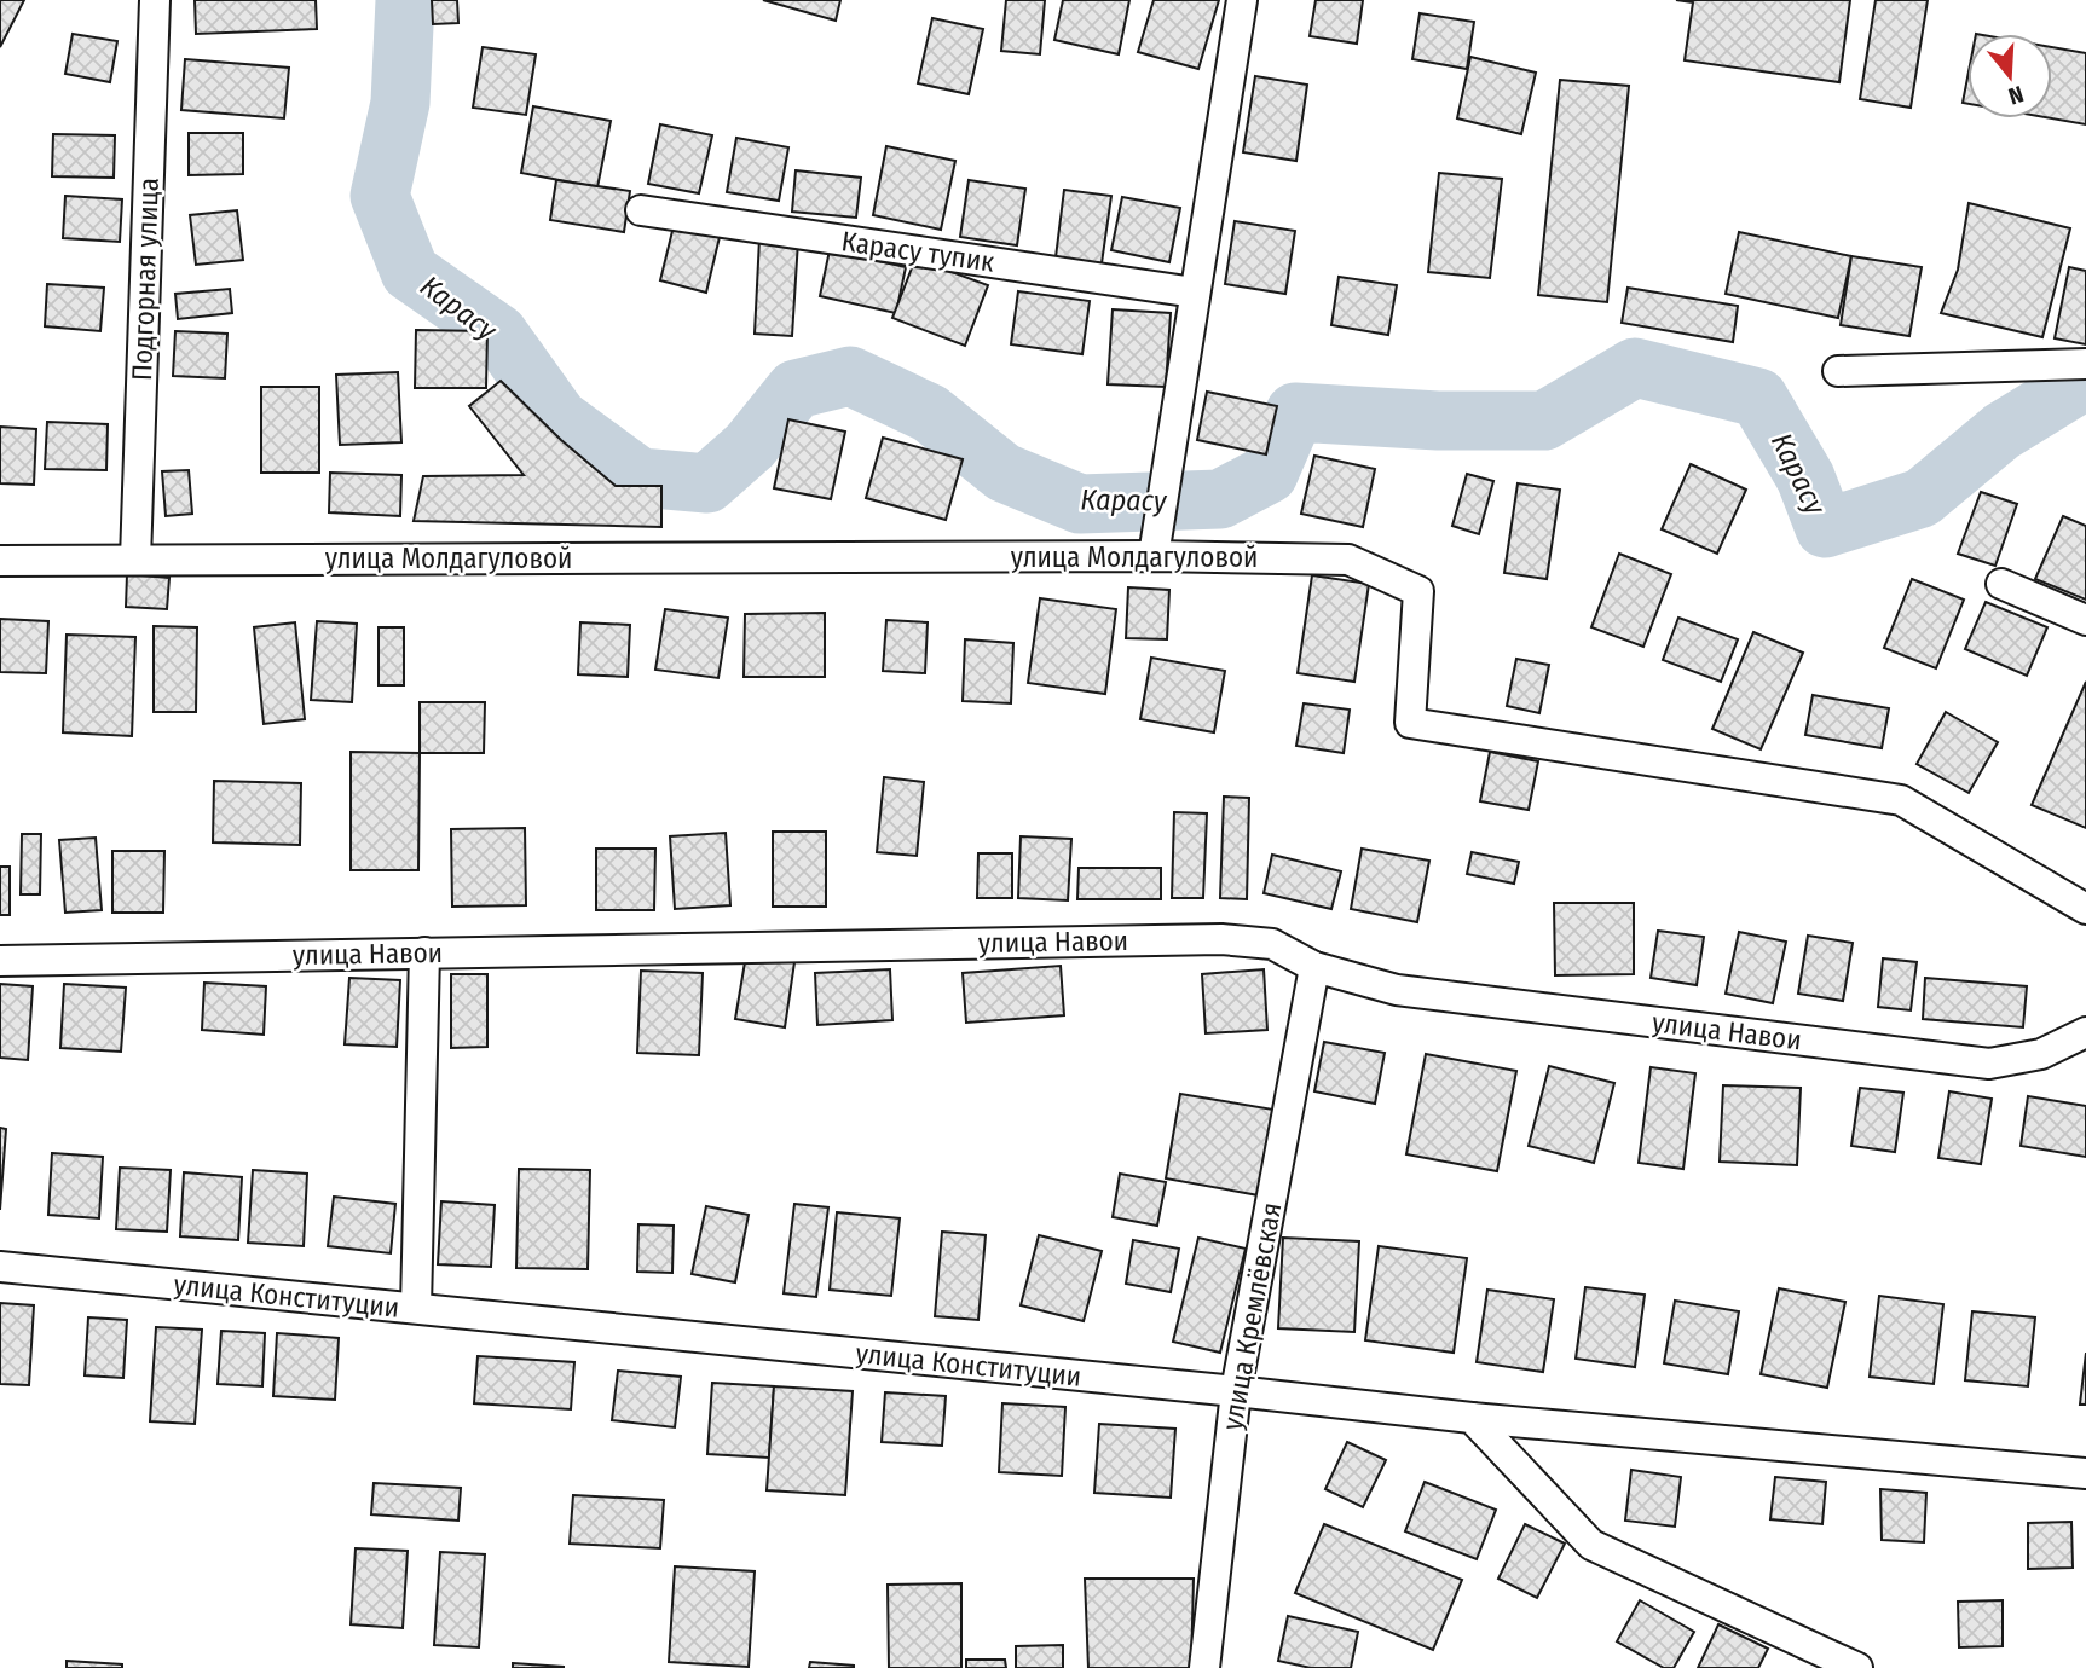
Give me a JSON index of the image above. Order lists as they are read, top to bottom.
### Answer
{
  "streets": {
    "street": [
      "Карасу тупик",
      "Подгорная улица",
      "улица Молдагуловой",
      "улица Навои",
      "улица Конституции",
      "улица Кремлёвская"
    ]
  },
  "crossings": [
    ["Подгорная улица", "улица Молдагуловой"],
    ["улица Навои", "улица Кремлёвская"],
    ["улица Конституции", "улица Кремлёвская"]
  ],
  "water": ["Карасу"],
  "north": "bottom"
}
